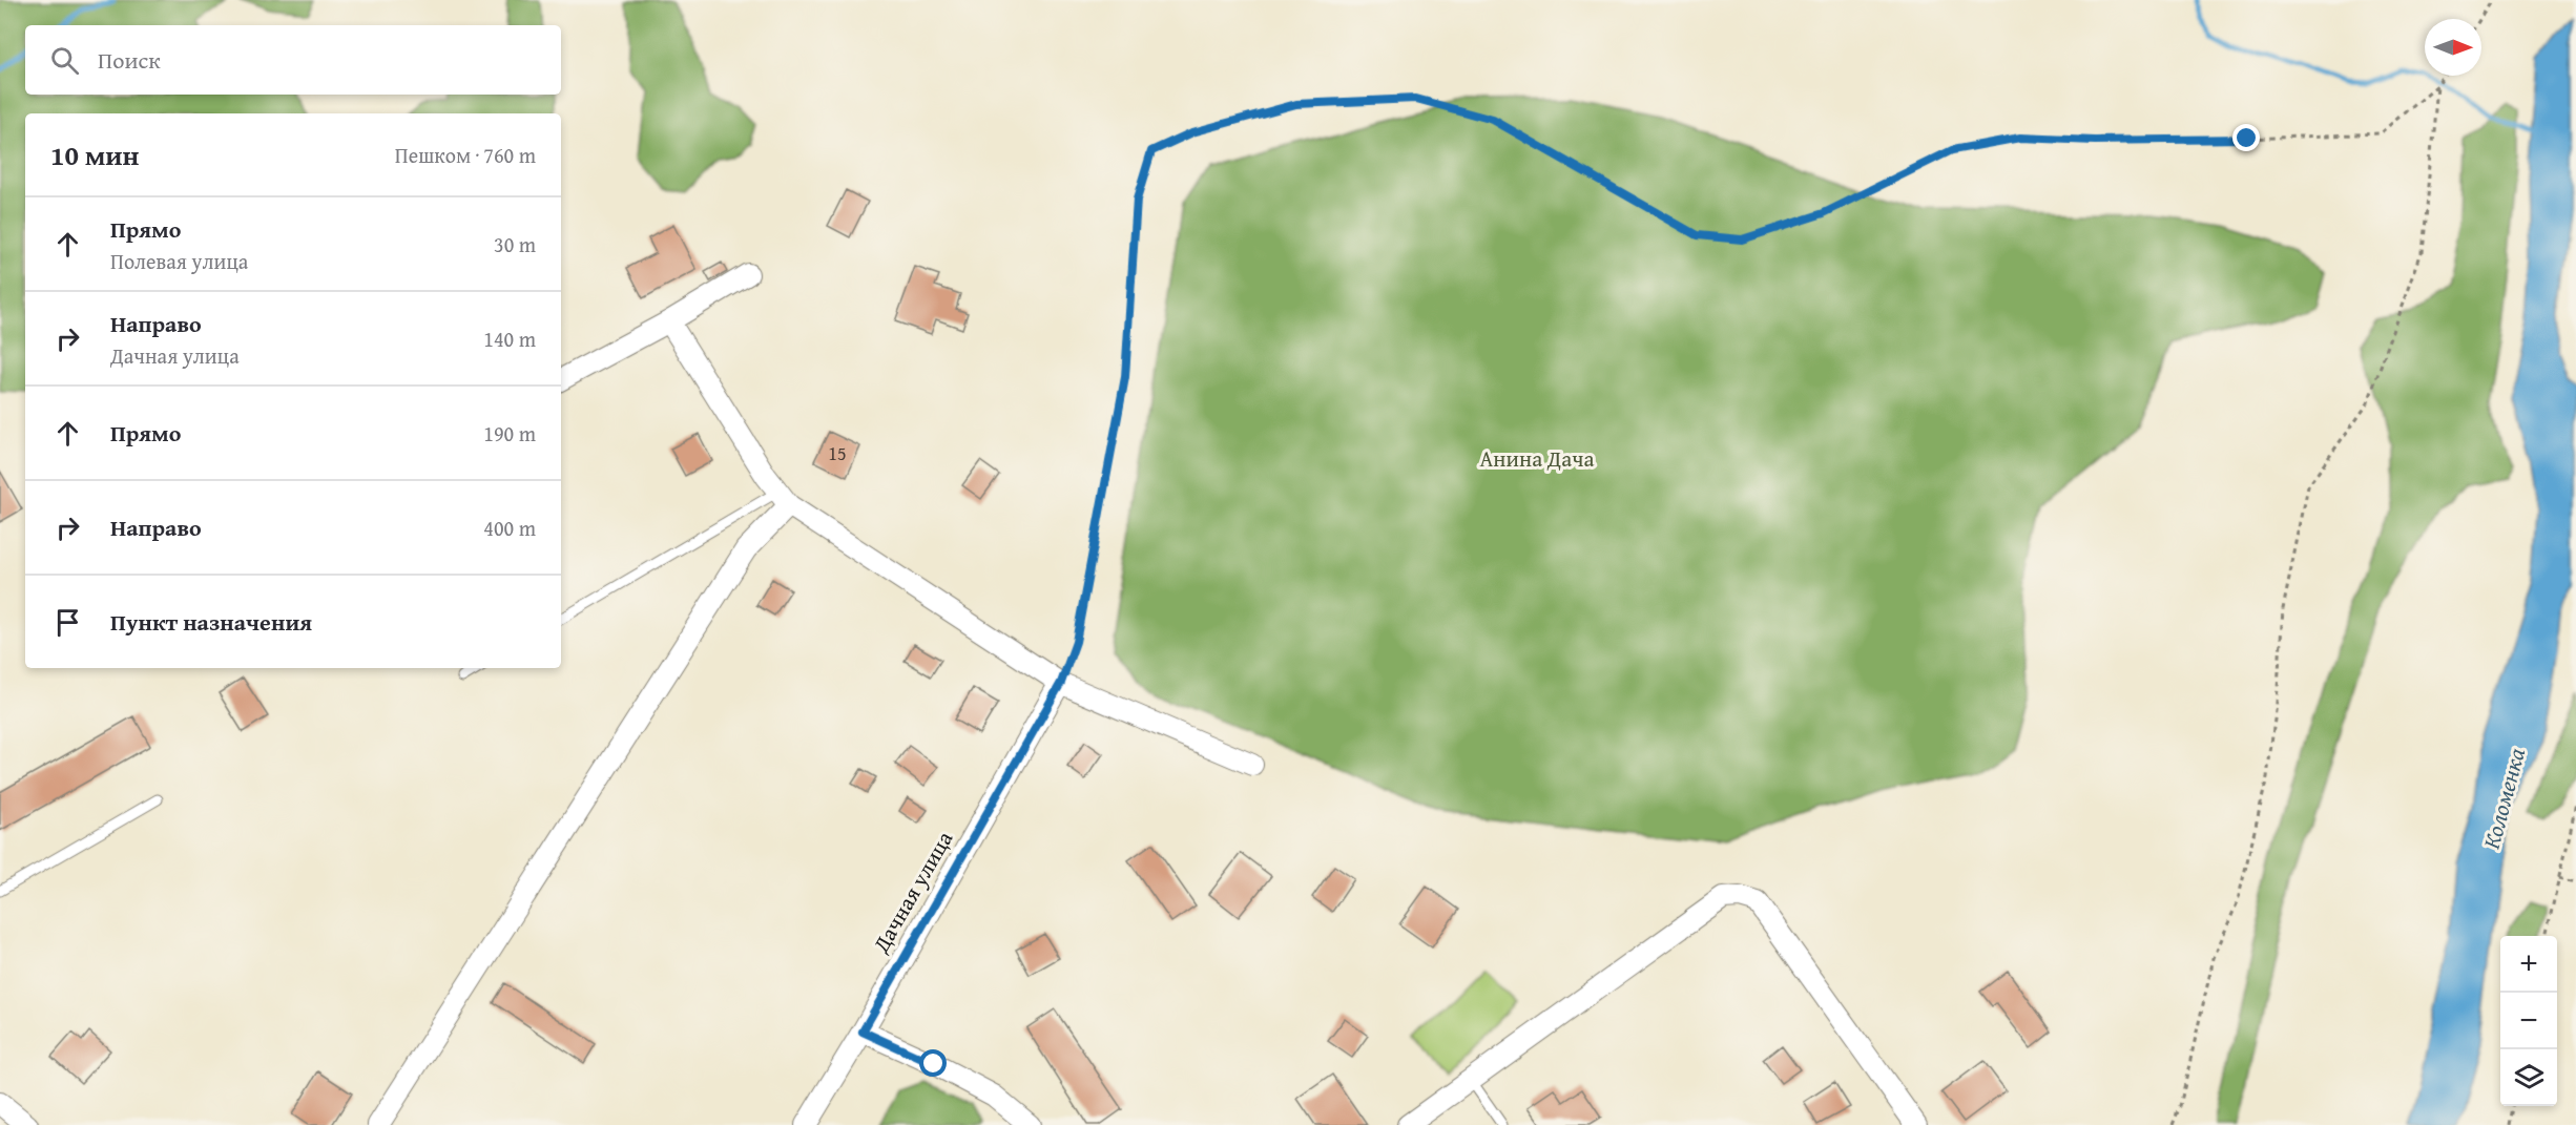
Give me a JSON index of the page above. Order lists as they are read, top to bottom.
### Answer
{
  "streets": {
    "street": ["Дачная улица"]
  },
  "water": ["Коломенка"],
  "parks": ["Анина Дача"],
  "house_numbers": ["15"],
  "north": "right",
  "page": {
    "search": "Поиск",
    "heading": ["10 мин", "Пешком · 760 m"],
    "list": [
      ["Прямо", "Полевая улица", "30 m"],
      ["Направо", "Дачная улица", "140 m"],
      ["Прямо", "190 m"],
      ["Направо", "400 m"],
      "Пункт назначения"
    ],
    "map_buttons": ["+", "−"]
  }
}
